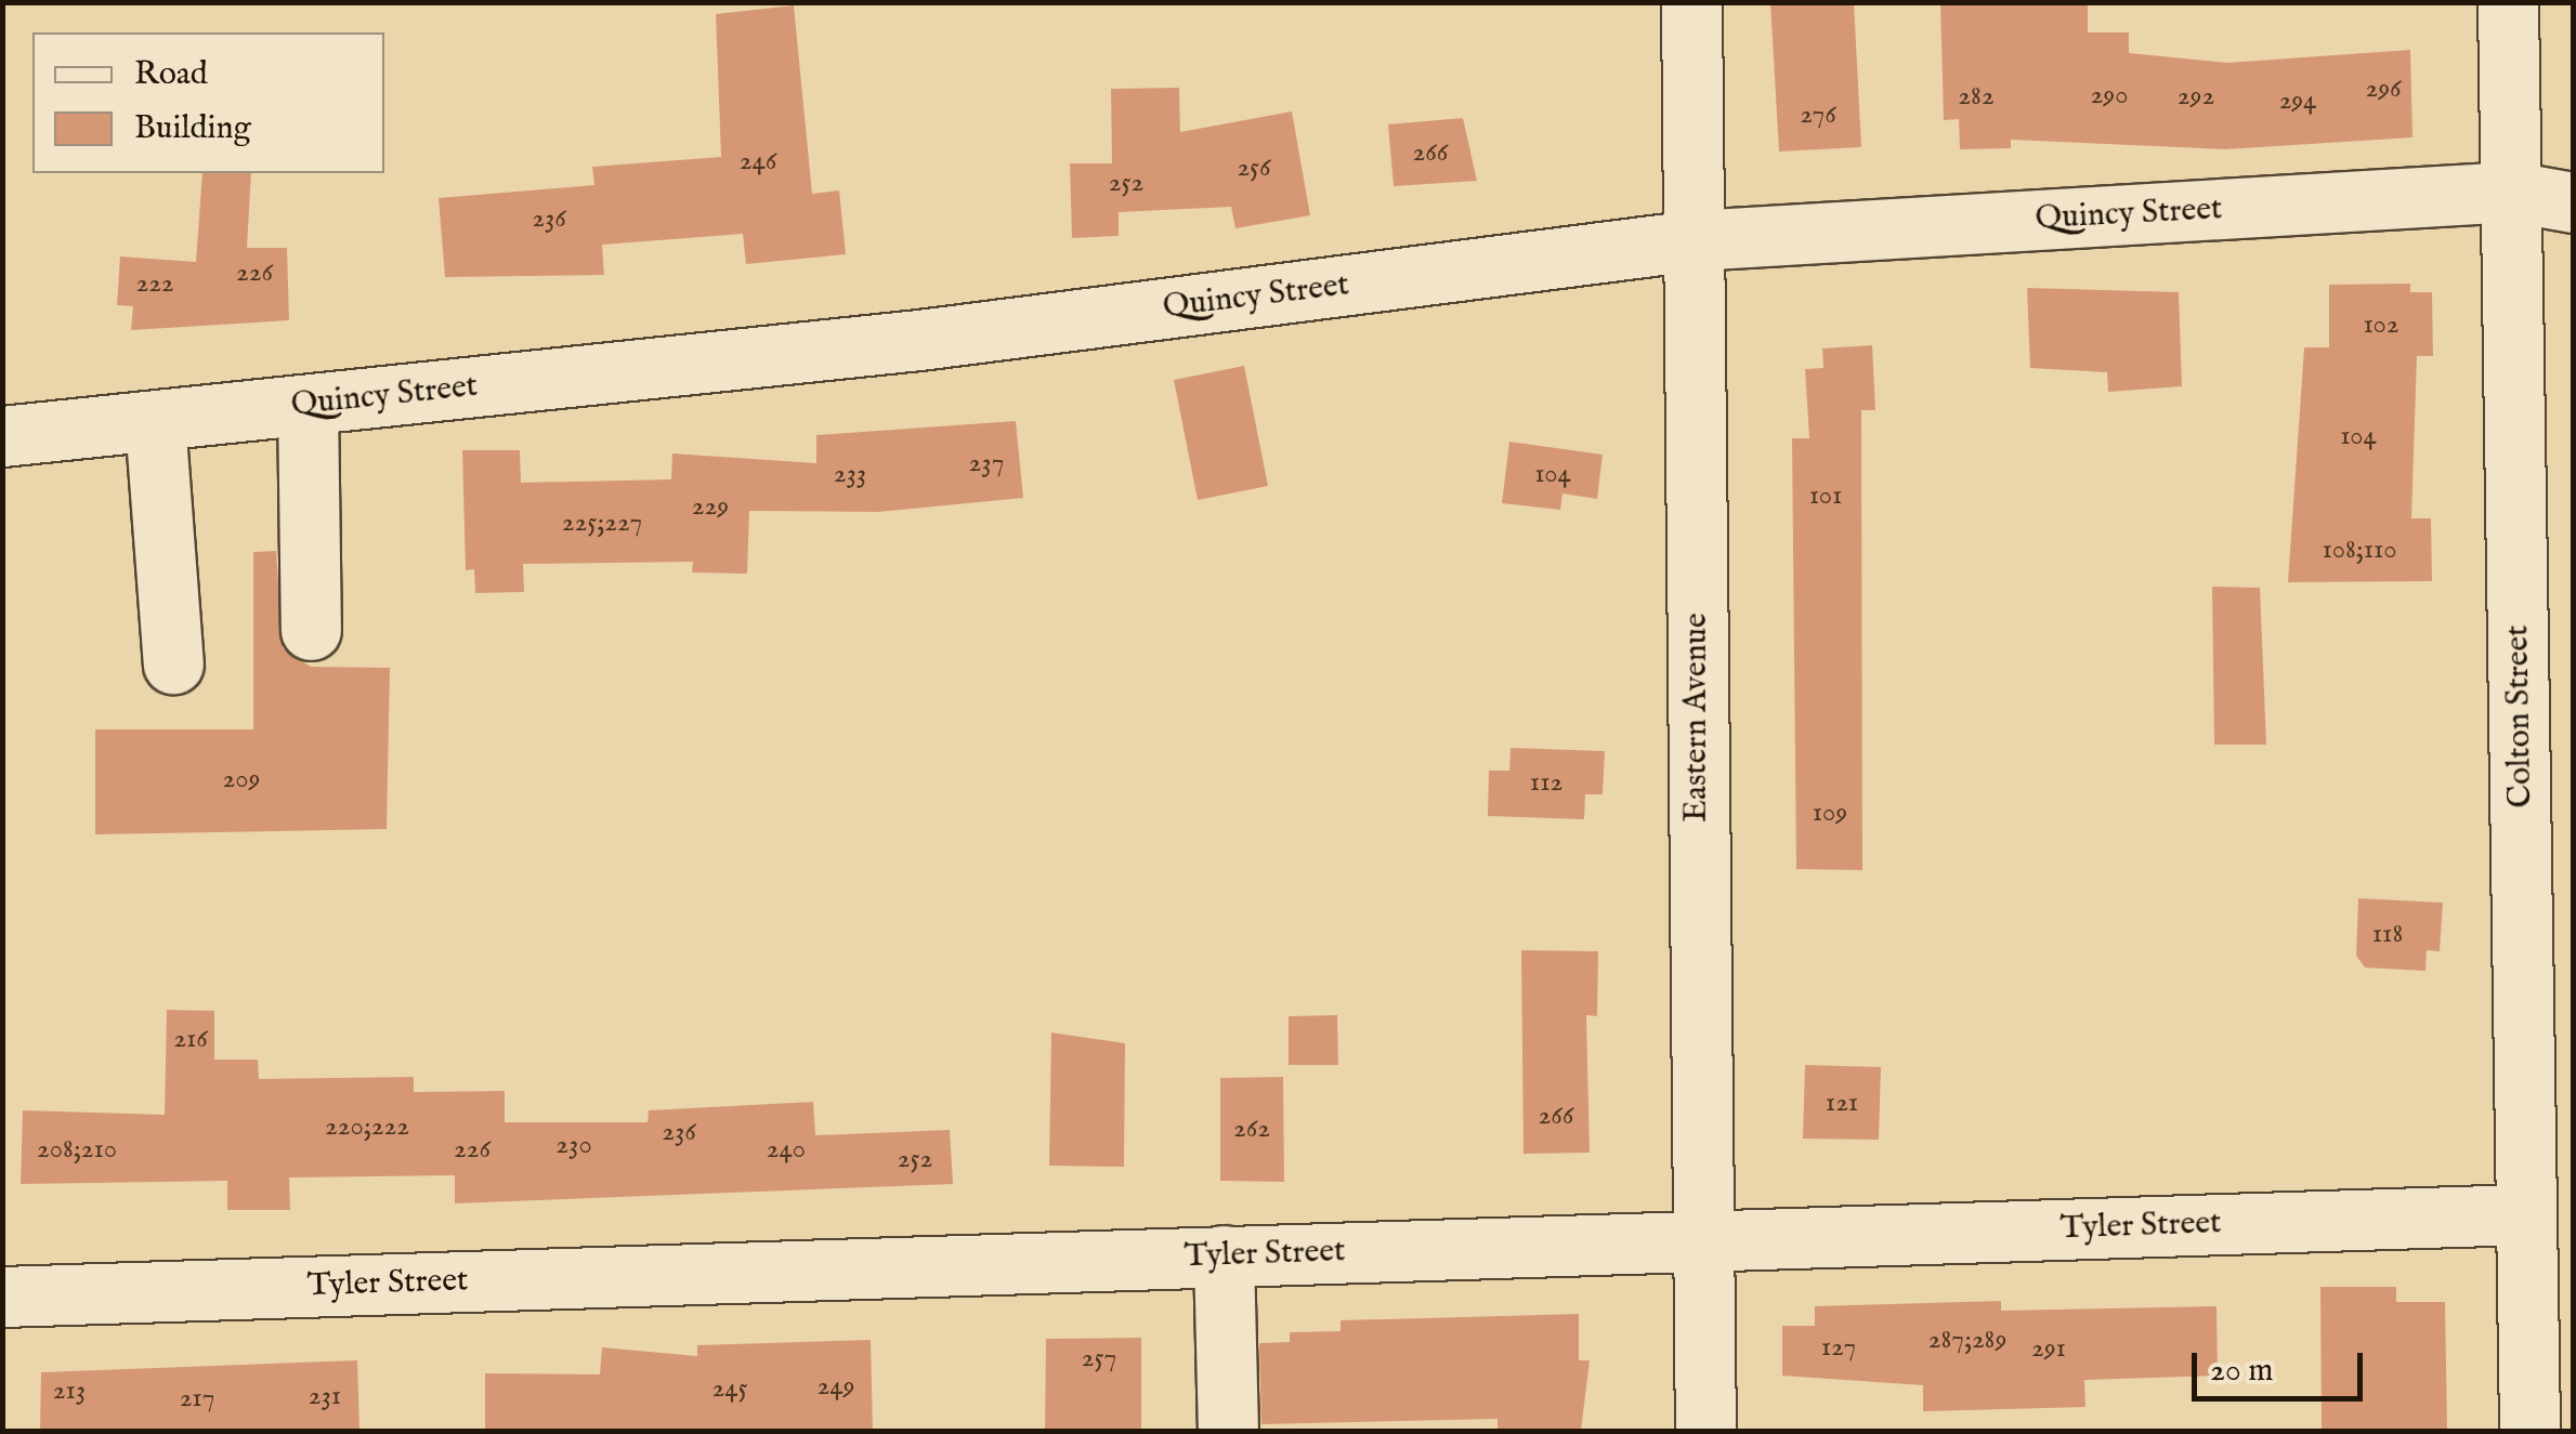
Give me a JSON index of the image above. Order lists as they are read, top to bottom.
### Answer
{
  "streets": {
    "street": [
      "Quincy Street",
      "Colton Street",
      "Eastern Avenue",
      "Tyler Street"
    ]
  },
  "crossings": [
    ["Quincy Street", "Colton Street"],
    ["Quincy Street", "Eastern Avenue"],
    ["Colton Street", "Tyler Street"],
    ["Eastern Avenue", "Tyler Street"]
  ],
  "house_numbers": [
    "296",
    "290",
    "282",
    "292",
    "294",
    "276",
    "266",
    "246",
    "256",
    "252",
    "236",
    "226",
    "222",
    "102",
    "104",
    "237",
    "233",
    "104",
    "101",
    "229",
    "225;227",
    "108;110",
    "209",
    "112",
    "109",
    "118",
    "216",
    "121",
    "266",
    "220;222",
    "262",
    "236",
    "230",
    "208;210",
    "226",
    "240",
    "252",
    "287;289",
    "127",
    "291",
    "257",
    "249",
    "245",
    "213",
    "231",
    "217"
  ],
  "legend": ["Road", "Building"],
  "scale_bar": "20 m"
}
